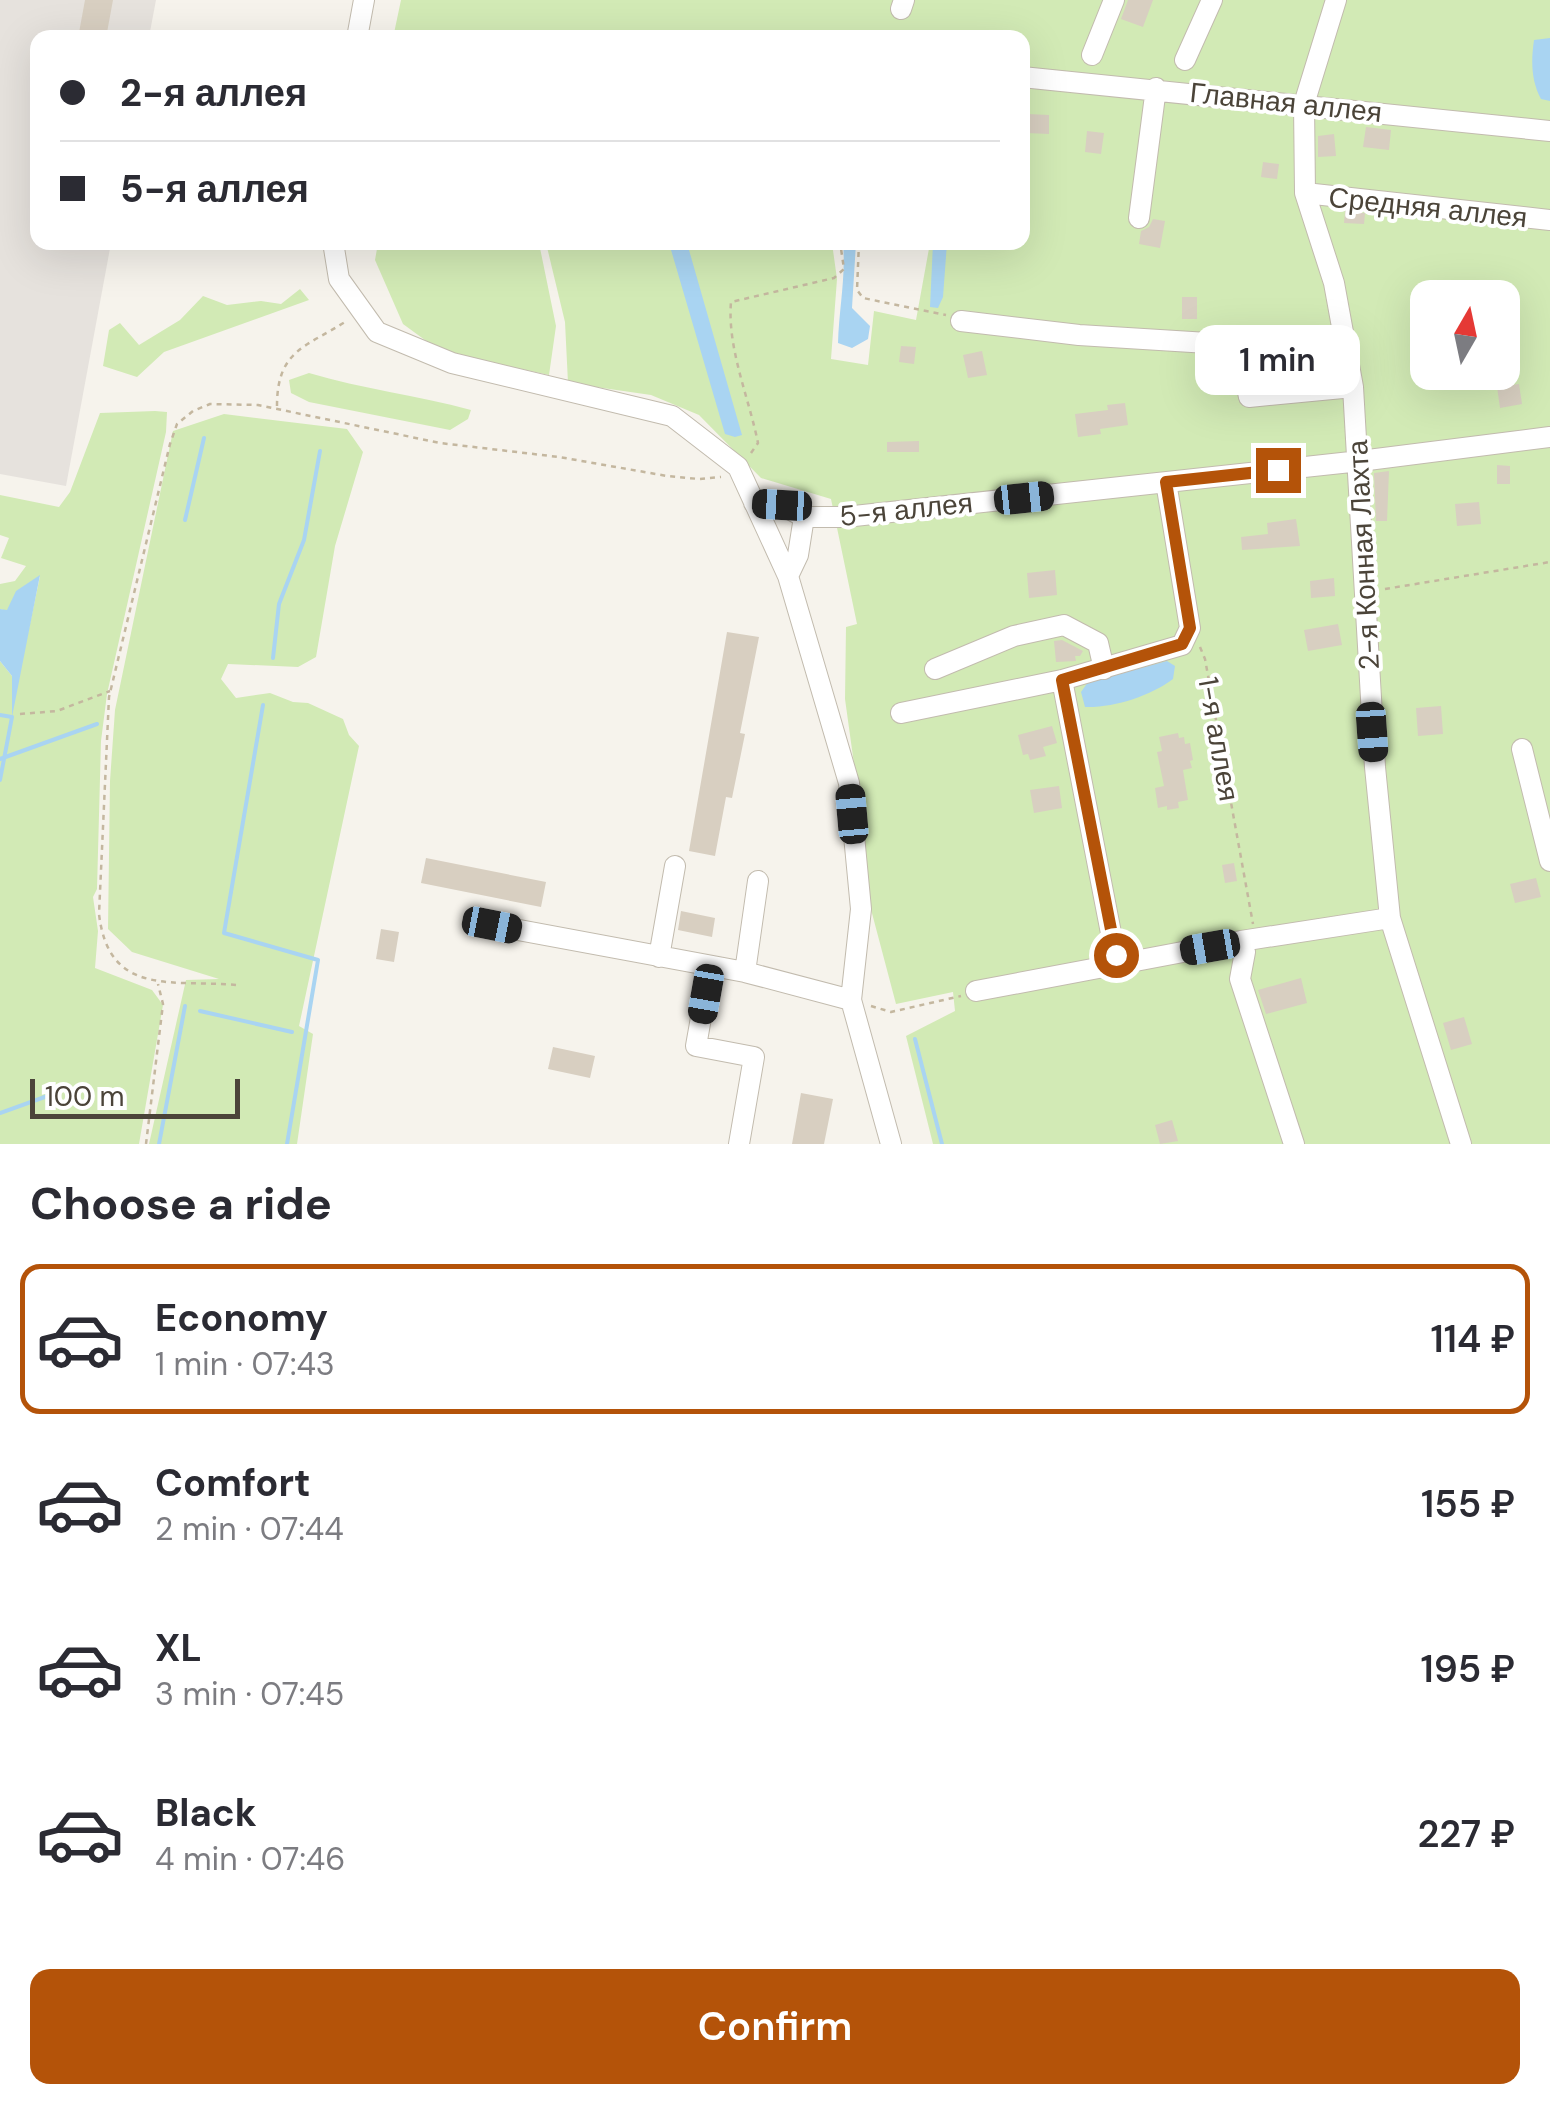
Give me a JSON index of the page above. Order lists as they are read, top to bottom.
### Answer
{
  "streets": {
    "street": [
      "Главная аллея",
      "Средняя аллея",
      "5-я аллея",
      "2-я Конная Лахта"
    ],
    "path": ["1-я аллея"]
  },
  "crossings": [
    ["Главная аллея", "2-я Конная Лахта"],
    ["Средняя аллея", "2-я Конная Лахта"],
    ["5-я аллея", "2-я Конная Лахта"]
  ],
  "scale_bar": "100 m",
  "north": "top",
  "page": {
    "banner": ["2-я аллея", "5-я аллея"],
    "bubble": "1 min",
    "scale": "100 m",
    "heading": "Choose a ride",
    "list": [
      {
        "name": "Economy",
        "note": "1 min · 07:43",
        "value": "114 ₽"
      },
      {
        "name": "Comfort",
        "note": "2 min · 07:44",
        "value": "155 ₽"
      },
      {
        "name": "XL",
        "note": "3 min · 07:45",
        "value": "195 ₽"
      },
      {
        "name": "Black",
        "note": "4 min · 07:46",
        "value": "227 ₽"
      }
    ],
    "buttons": "Confirm"
  }
}
